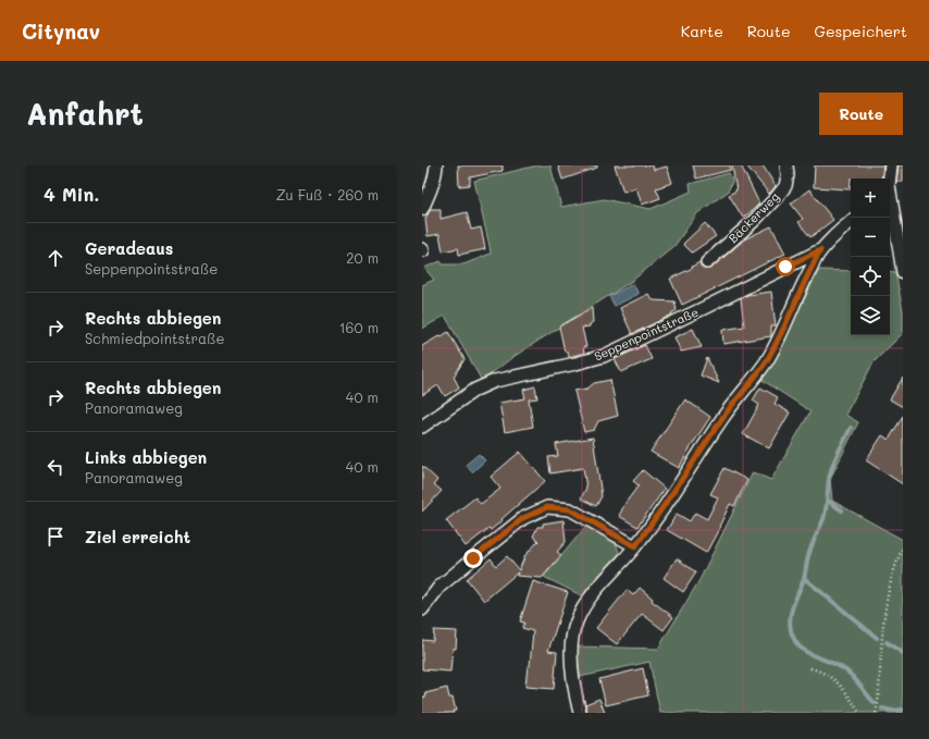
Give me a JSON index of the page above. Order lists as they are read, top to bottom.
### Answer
{
  "streets": {
    "street": ["Bäckerweg", "Seppenpointstraße"]
  },
  "page": {
    "header": "Citynav",
    "nav": ["Karte", "Route", "Gespeichert"],
    "buttons": "Route",
    "title": "Anfahrt",
    "heading": ["4 Min.", "Zu Fuß · 260 m"],
    "map_buttons": ["+", "−"],
    "list": [
      ["Geradeaus", "Seppenpointstraße", "20 m"],
      ["Rechts abbiegen", "Schmiedpointstraße", "160 m"],
      ["Rechts abbiegen", "Panoramaweg", "40 m"],
      ["Links abbiegen", "Panoramaweg", "40 m"],
      "Ziel erreicht"
    ]
  }
}
